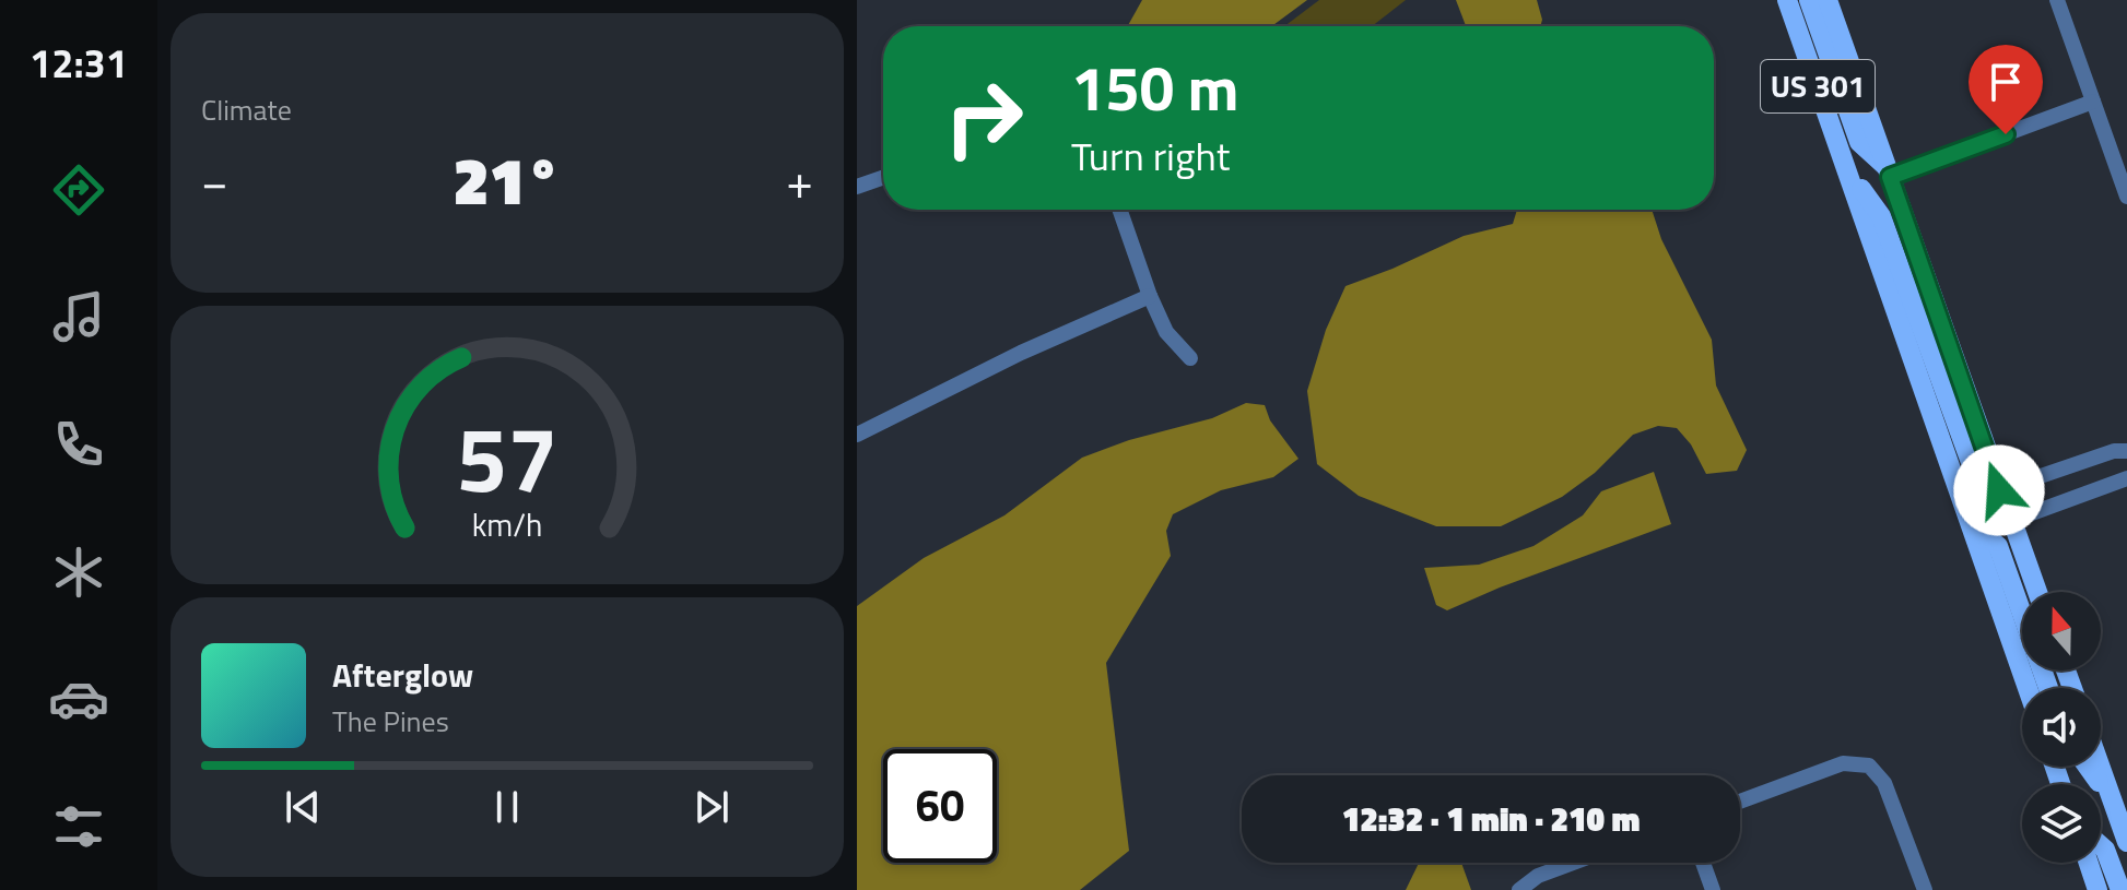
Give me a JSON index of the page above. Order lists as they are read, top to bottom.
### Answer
{
  "streets": {
    "main road": ["US 301"]
  },
  "north": "top",
  "page": {
    "tabs": "12:31",
    "tile": "Climate",
    "turn": ["150 m", "Turn right"],
    "heat": ["−", "21°", "+"],
    "song": ["Afterglow", "The Pines"],
    "limit": "60",
    "trip": "12:32 · 1 min · 210 m",
    "gauge": ["57", "km/h"]
  }
}
